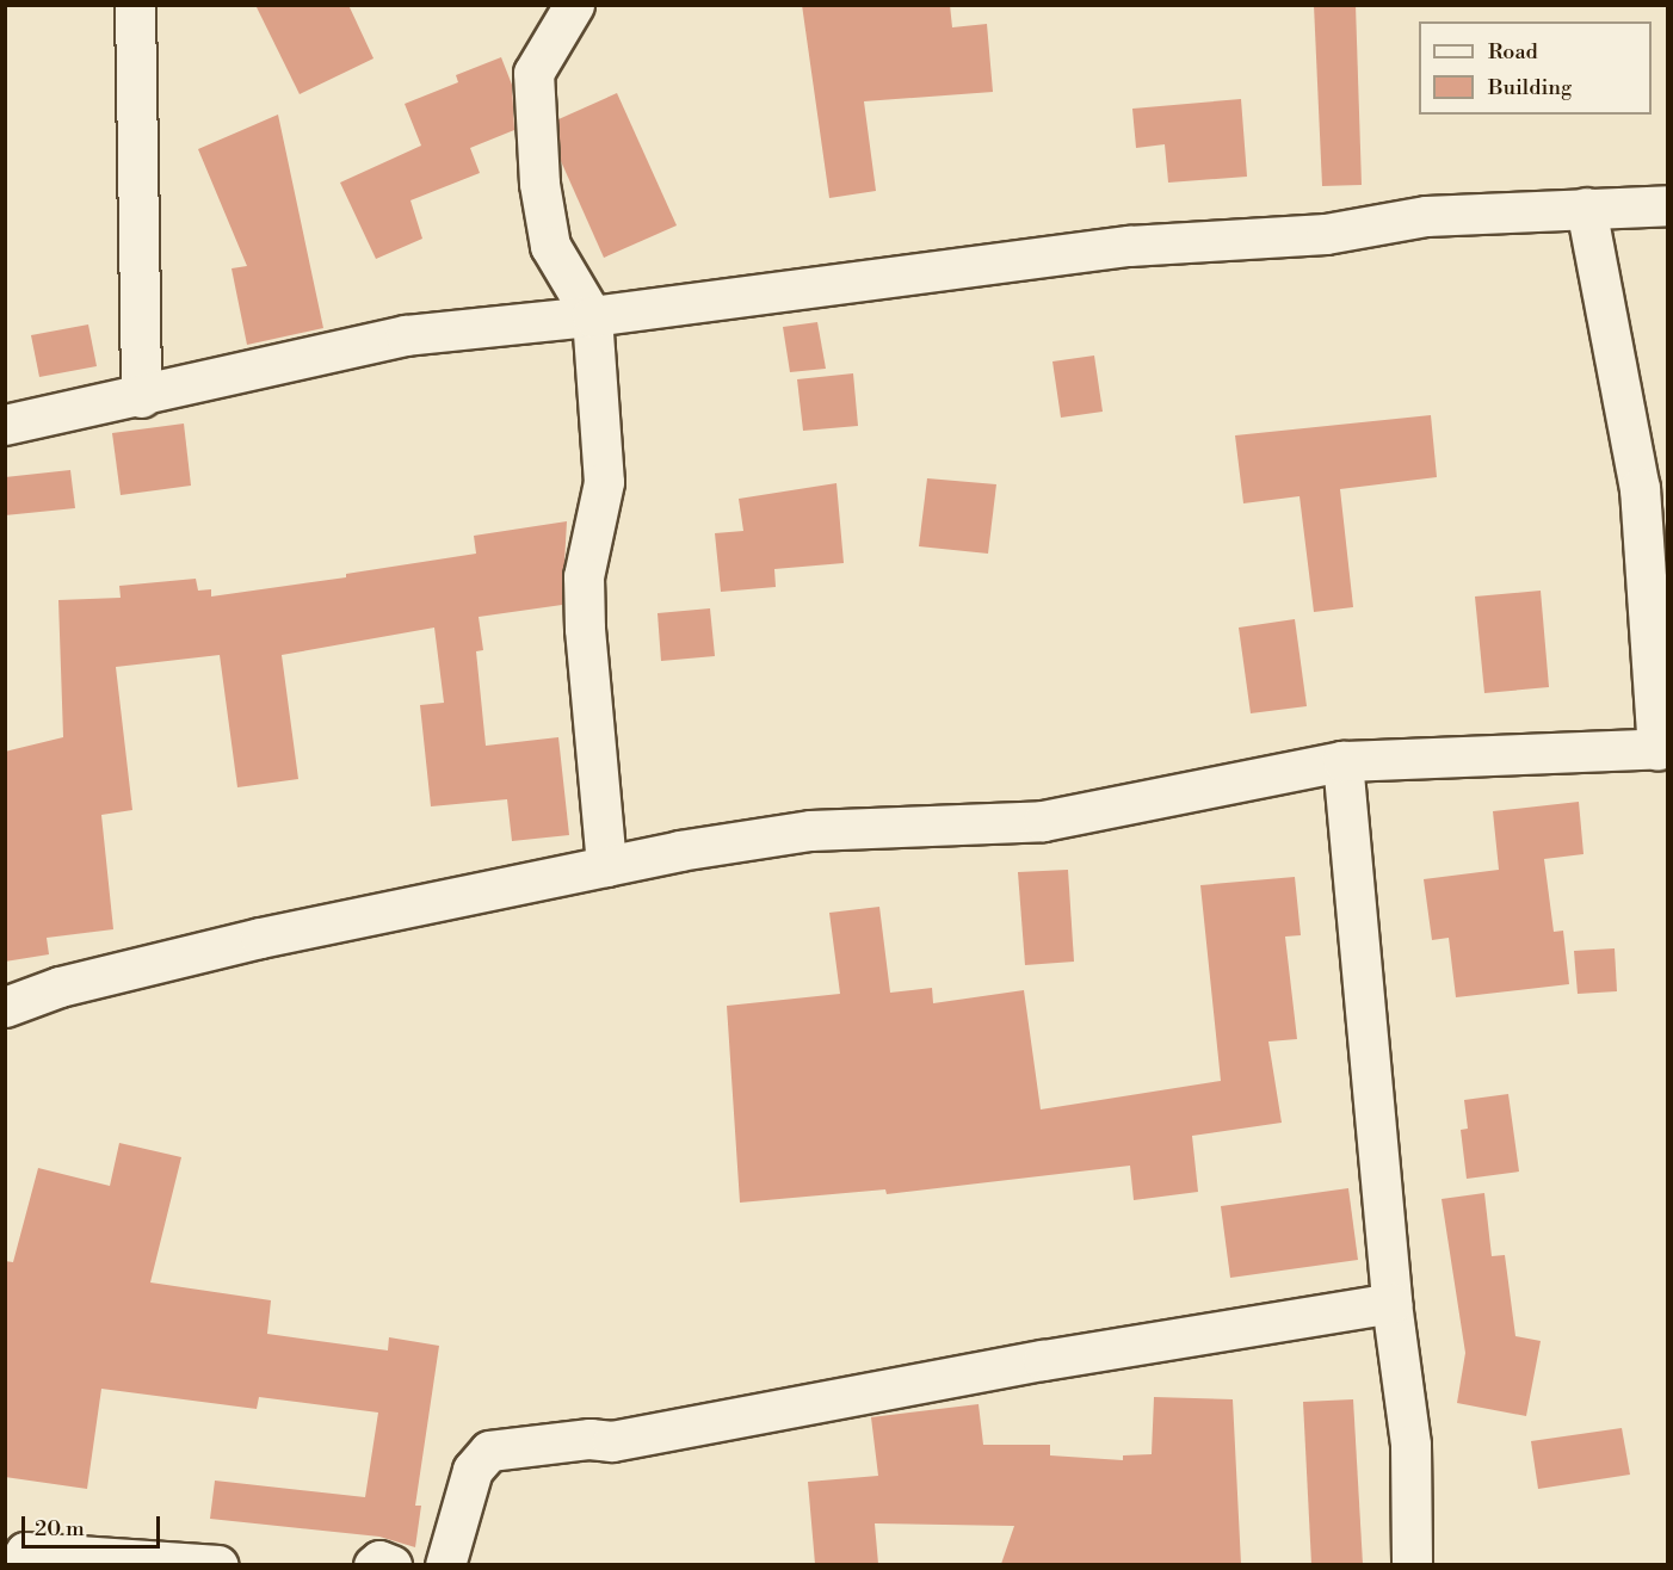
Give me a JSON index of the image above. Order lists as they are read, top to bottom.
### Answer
{
  "legend": ["Road", "Building"],
  "scale_bar": "20 m"
}
